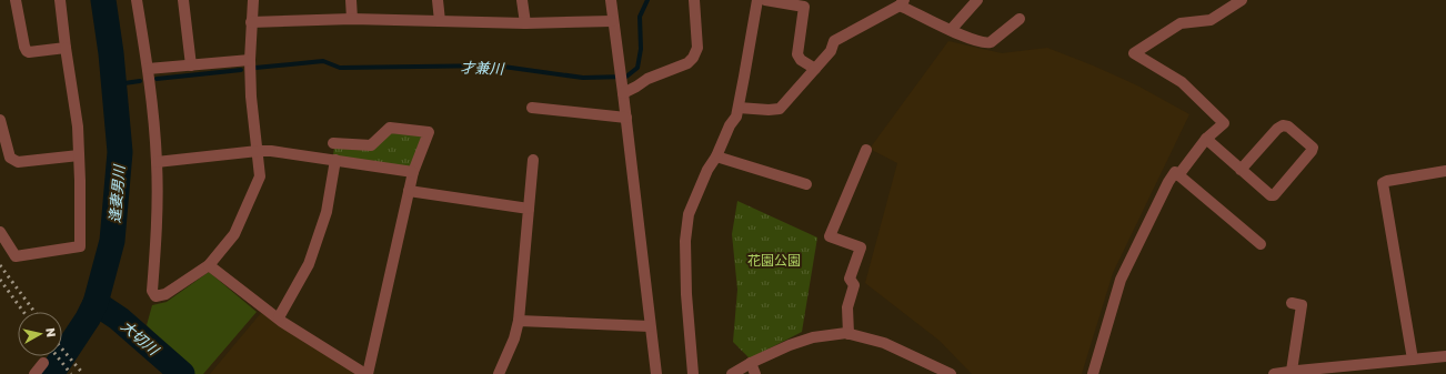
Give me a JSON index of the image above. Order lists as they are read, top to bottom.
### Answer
{
  "water": ["才兼川", "逢妻男川", "大切川"],
  "parks": ["花園公園"],
  "north": "right"
}
